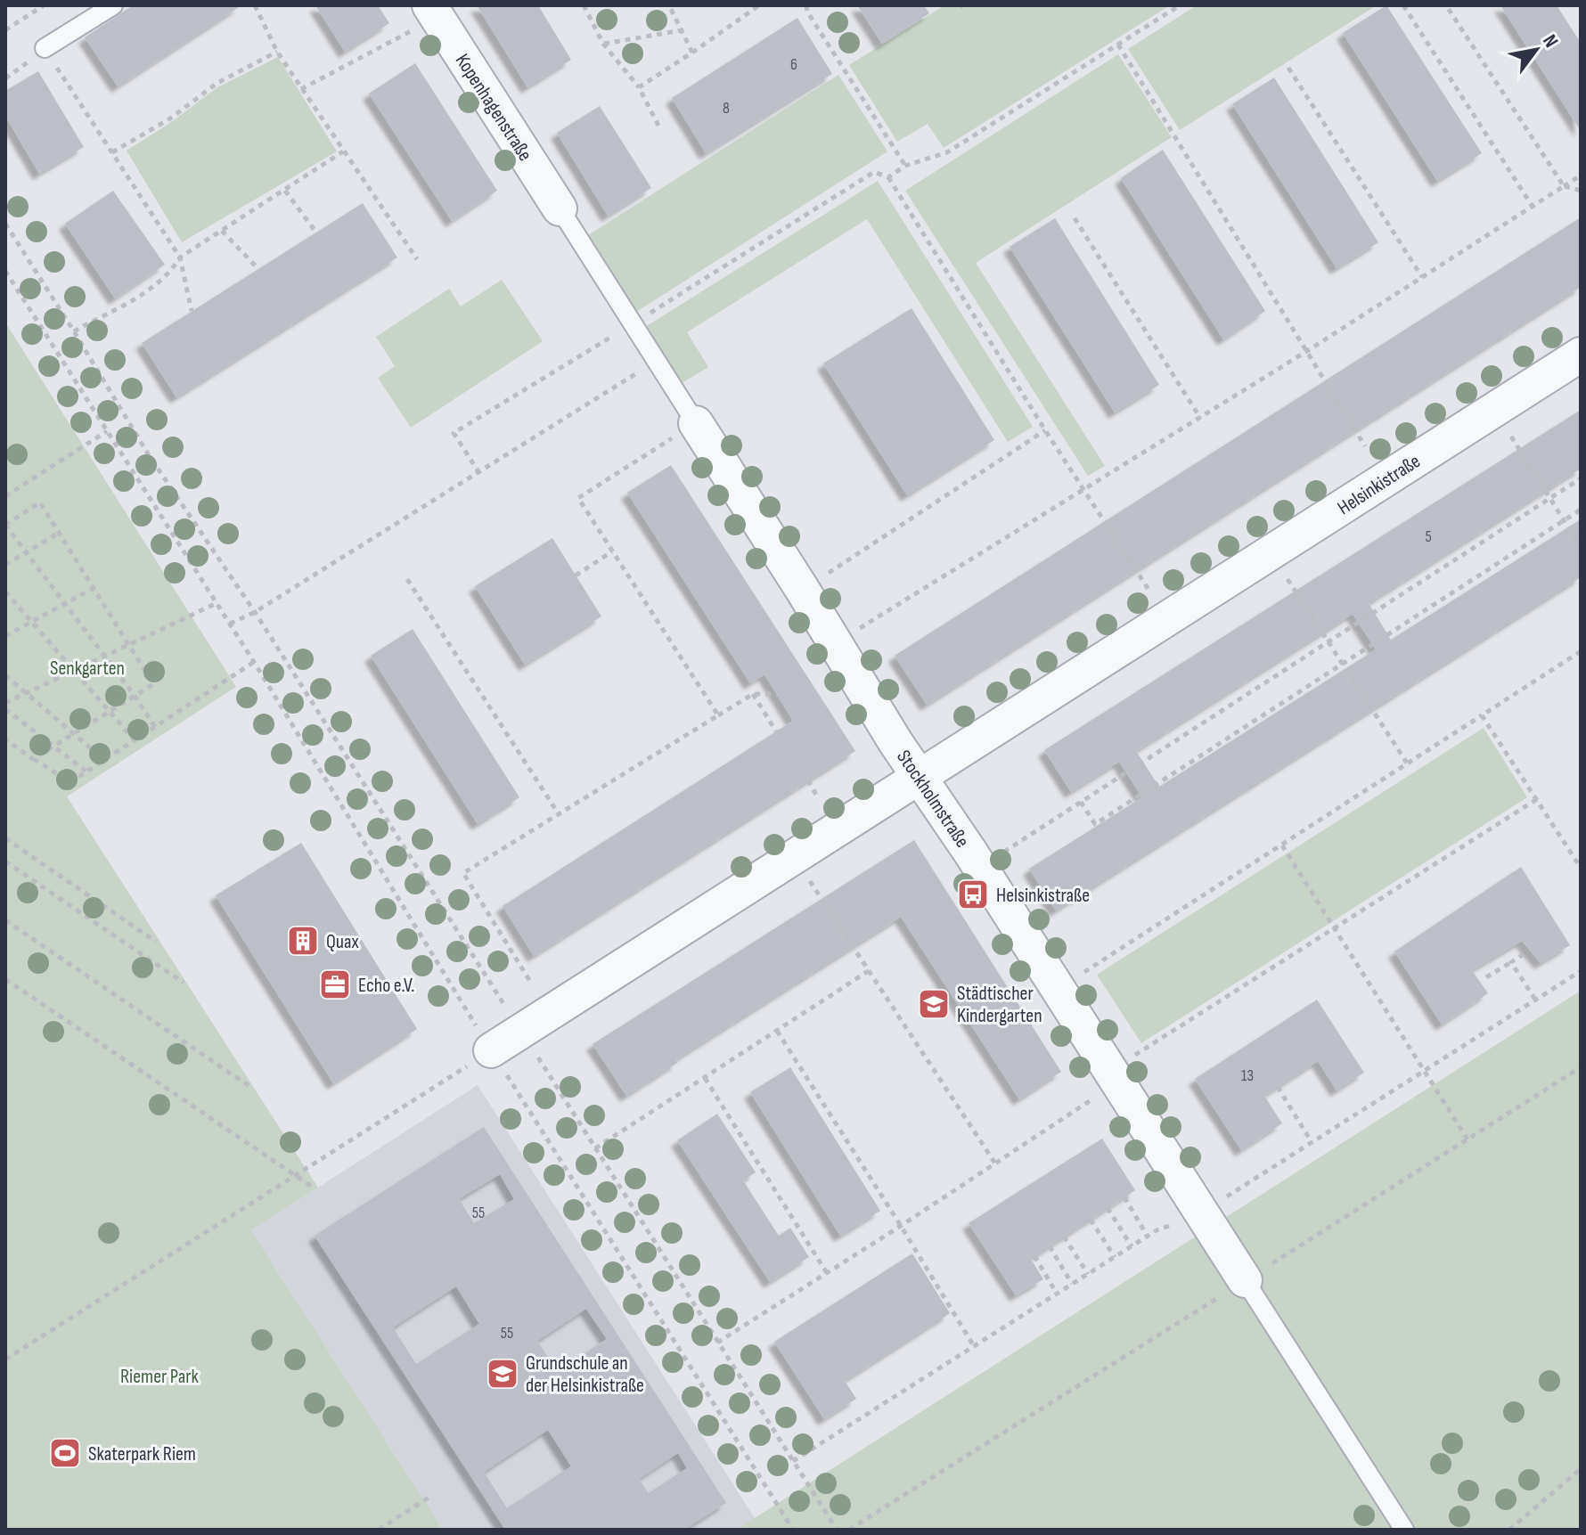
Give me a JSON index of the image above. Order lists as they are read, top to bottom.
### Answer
{
  "streets": {
    "street": ["Kopenhagenstraße", "Helsinkistraße", "Stockholmstraße"]
  },
  "crossings": [
    ["Helsinkistraße", "Stockholmstraße"]
  ],
  "parks": ["Senkgarten", "Riemer Park"],
  "places": {
    "bus stop": ["Helsinkistraße"],
    "building": ["Quax"],
    "office": ["Echo e.V."],
    "school or university": ["Städtischer Kindergarten", "Grundschule an der Helsinkistraße"],
    "sports": ["Skaterpark Riem"]
  },
  "house_numbers": [
    "6",
    "8",
    "5",
    "13",
    "55",
    "55"
  ],
  "north": "top right"
}
